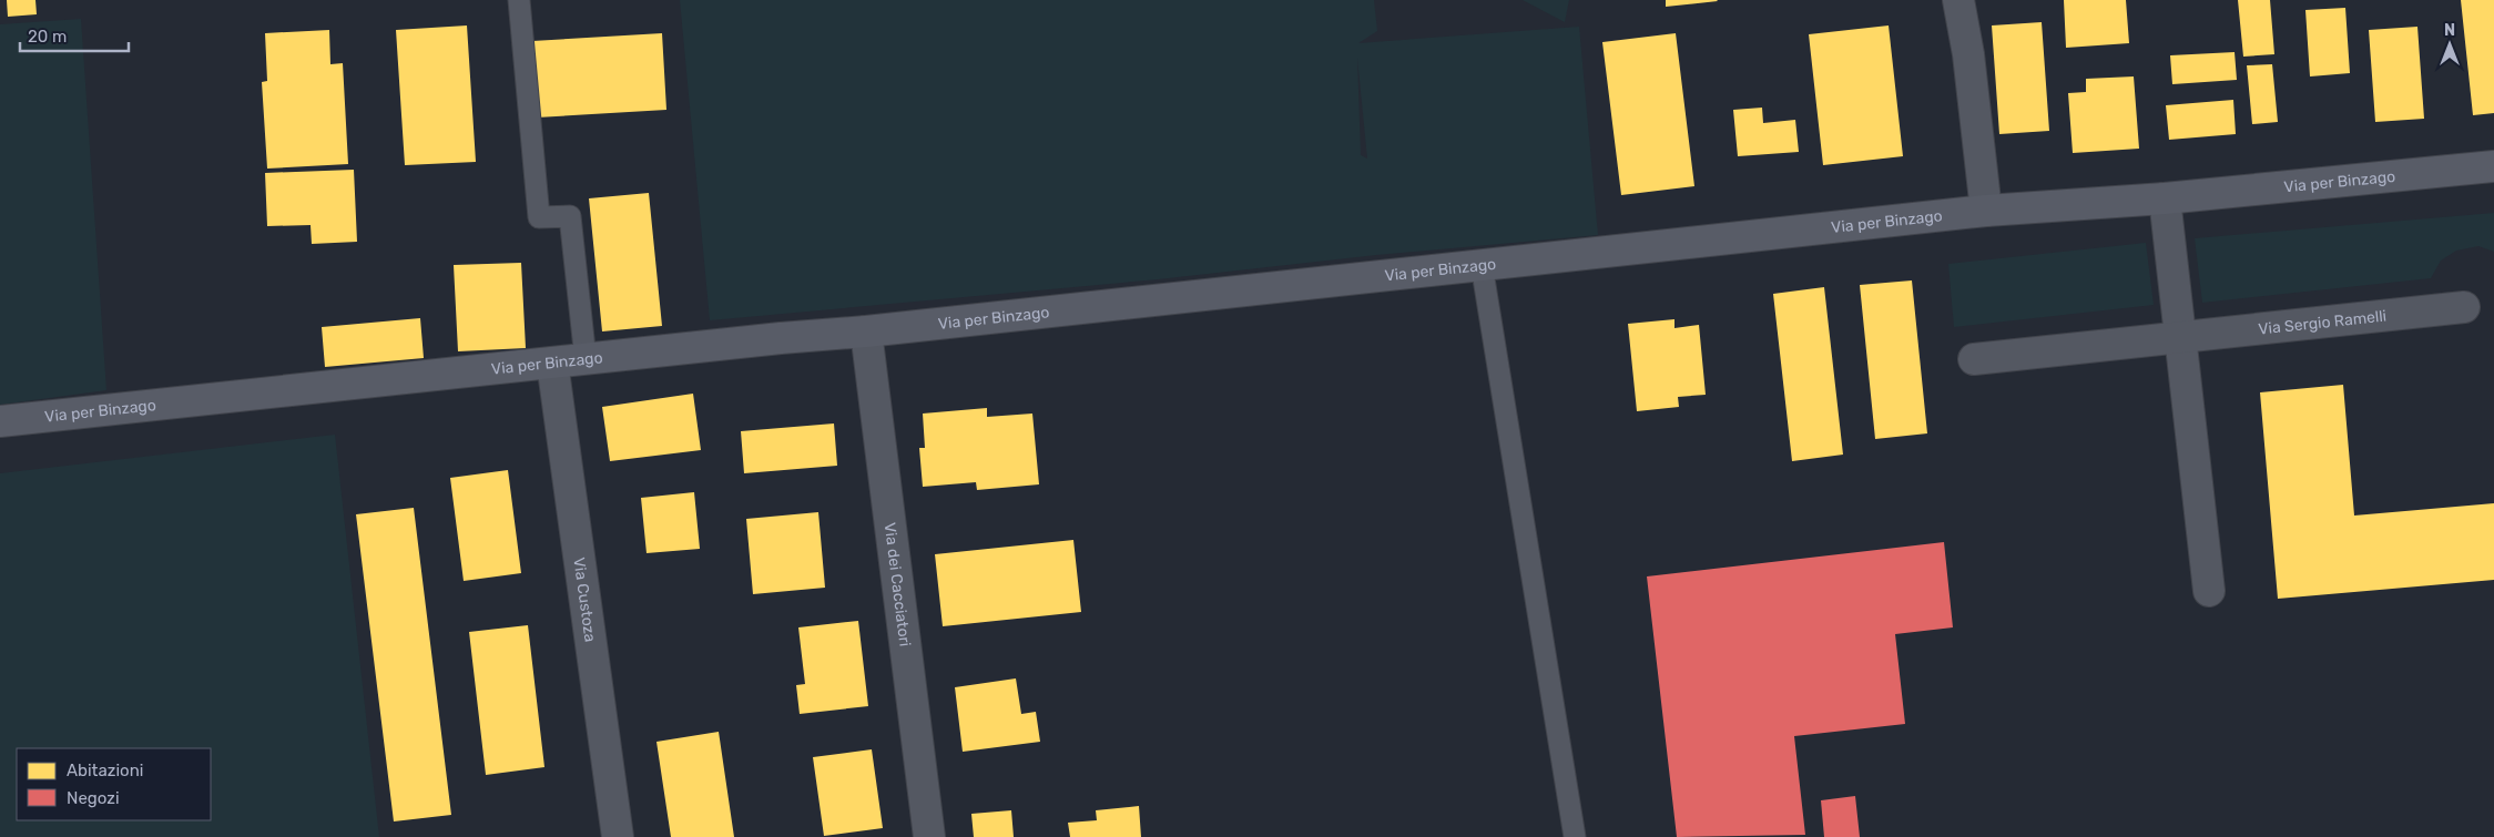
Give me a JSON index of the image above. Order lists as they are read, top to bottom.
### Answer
{
  "streets": {
    "main road": ["Via per Binzago"],
    "street": ["Via Sergio Ramelli", "Via dei Cacciatori", "Via Custoza"]
  },
  "crossings": [
    ["Via per Binzago", "Via dei Cacciatori"],
    ["Via per Binzago", "Via Custoza"]
  ],
  "legend": ["Abitazioni", "Negozi"],
  "scale_bar": "20 m",
  "north": "top"
}
